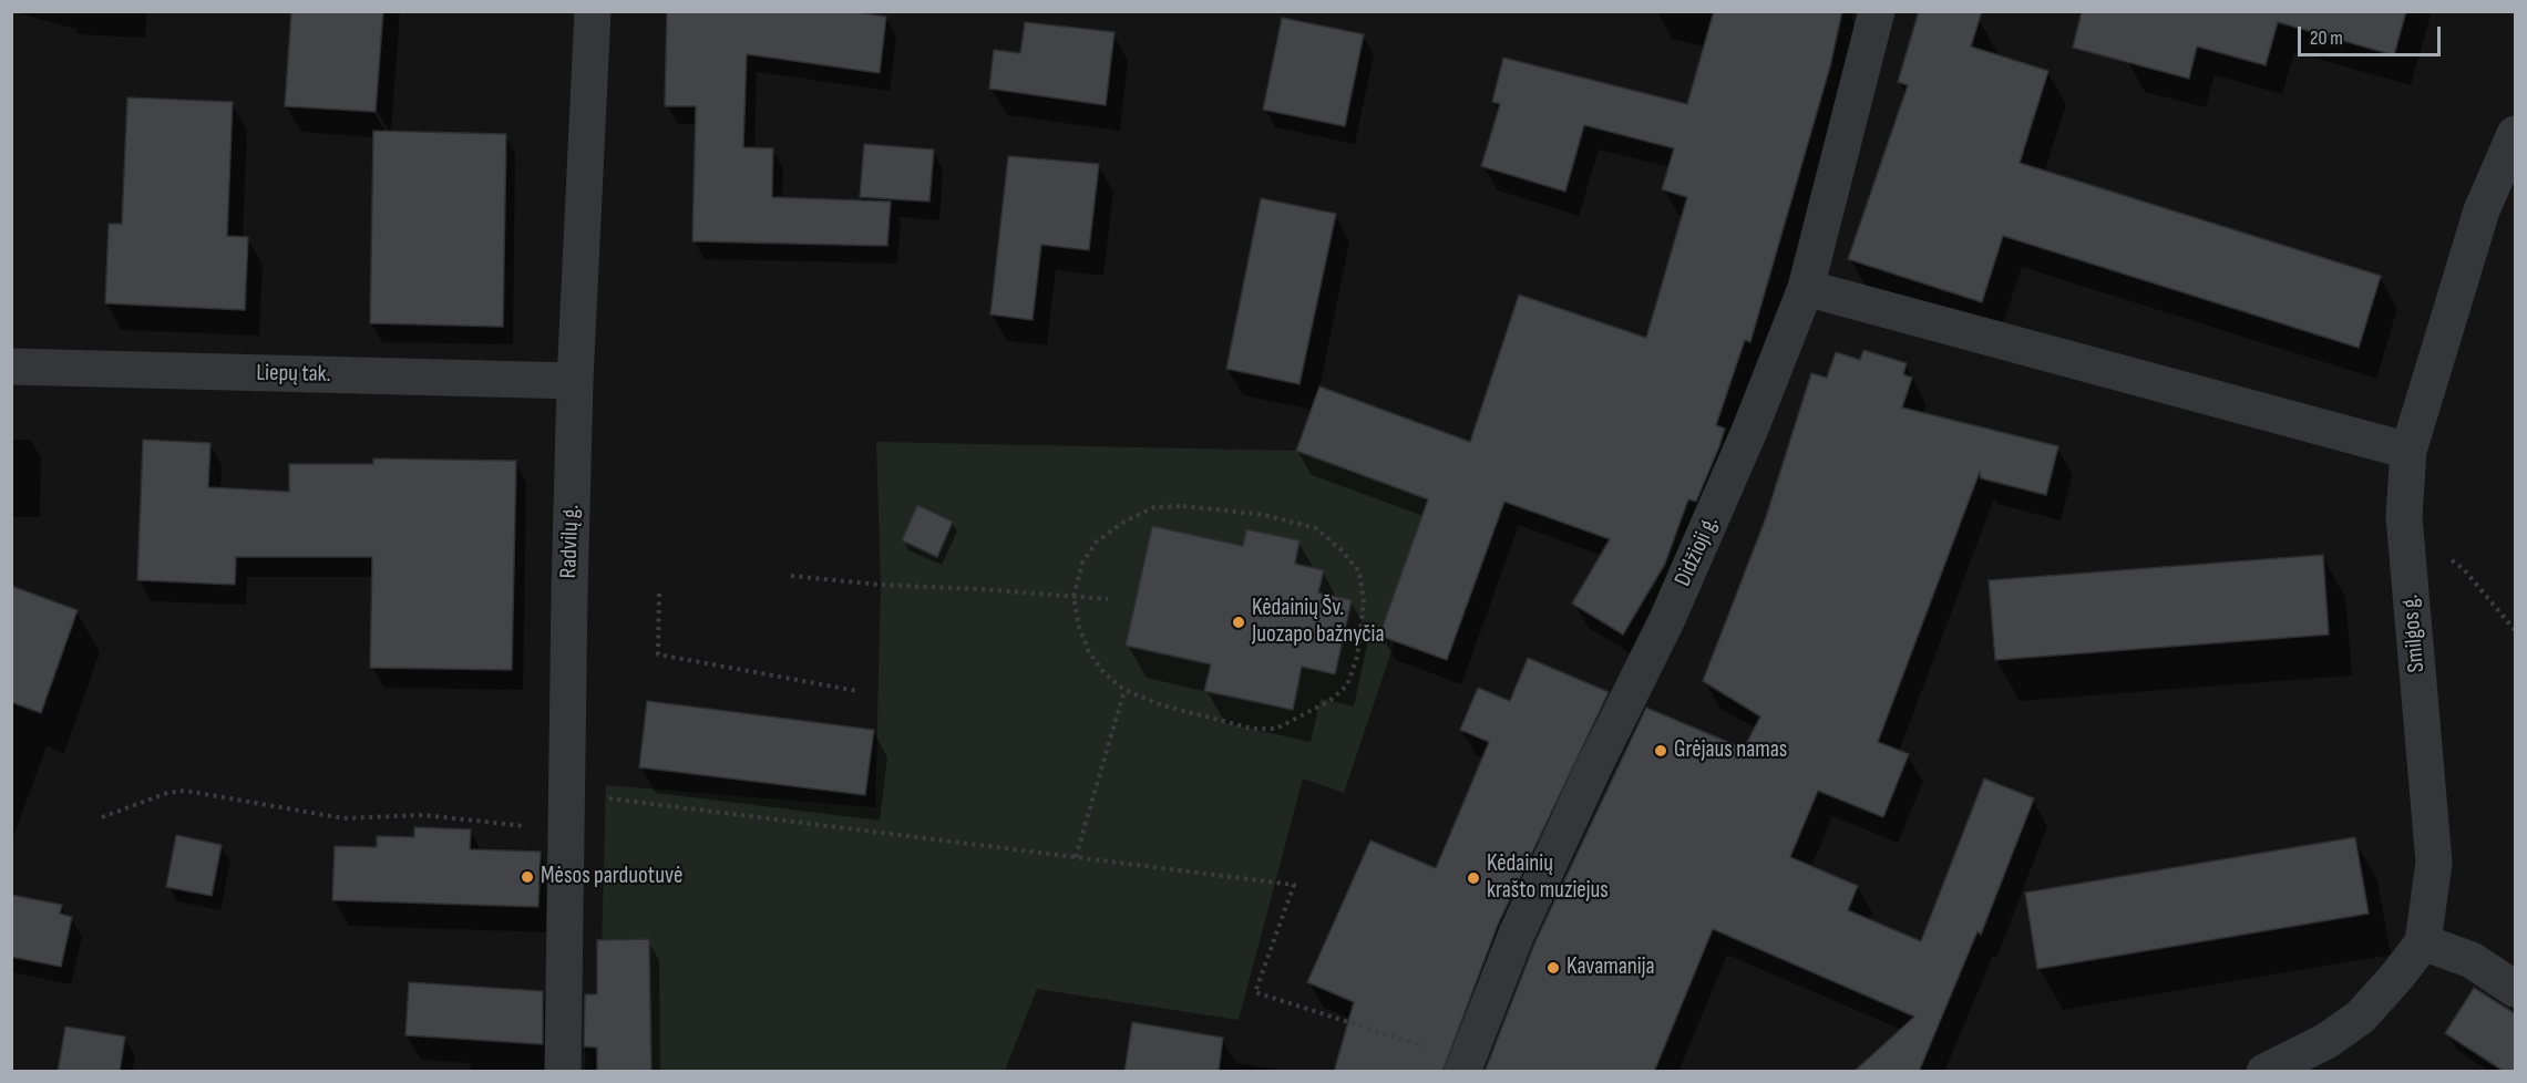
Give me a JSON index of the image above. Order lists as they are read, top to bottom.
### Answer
{
  "streets": {
    "street": [
      "Liepų tak.",
      "Radvilų g.",
      "Didžioji g.",
      "Smilgos g."
    ]
  },
  "crossings": [
    ["Liepų tak.", "Radvilų g."]
  ],
  "places": [
    "Kėdainių Šv. Juozapo bažnyčia",
    "Grėjaus namas",
    "Mėsos parduotuvė",
    "Kėdainių krašto muziejus",
    "Kavamanija"
  ],
  "scale_bar": "20 m"
}
